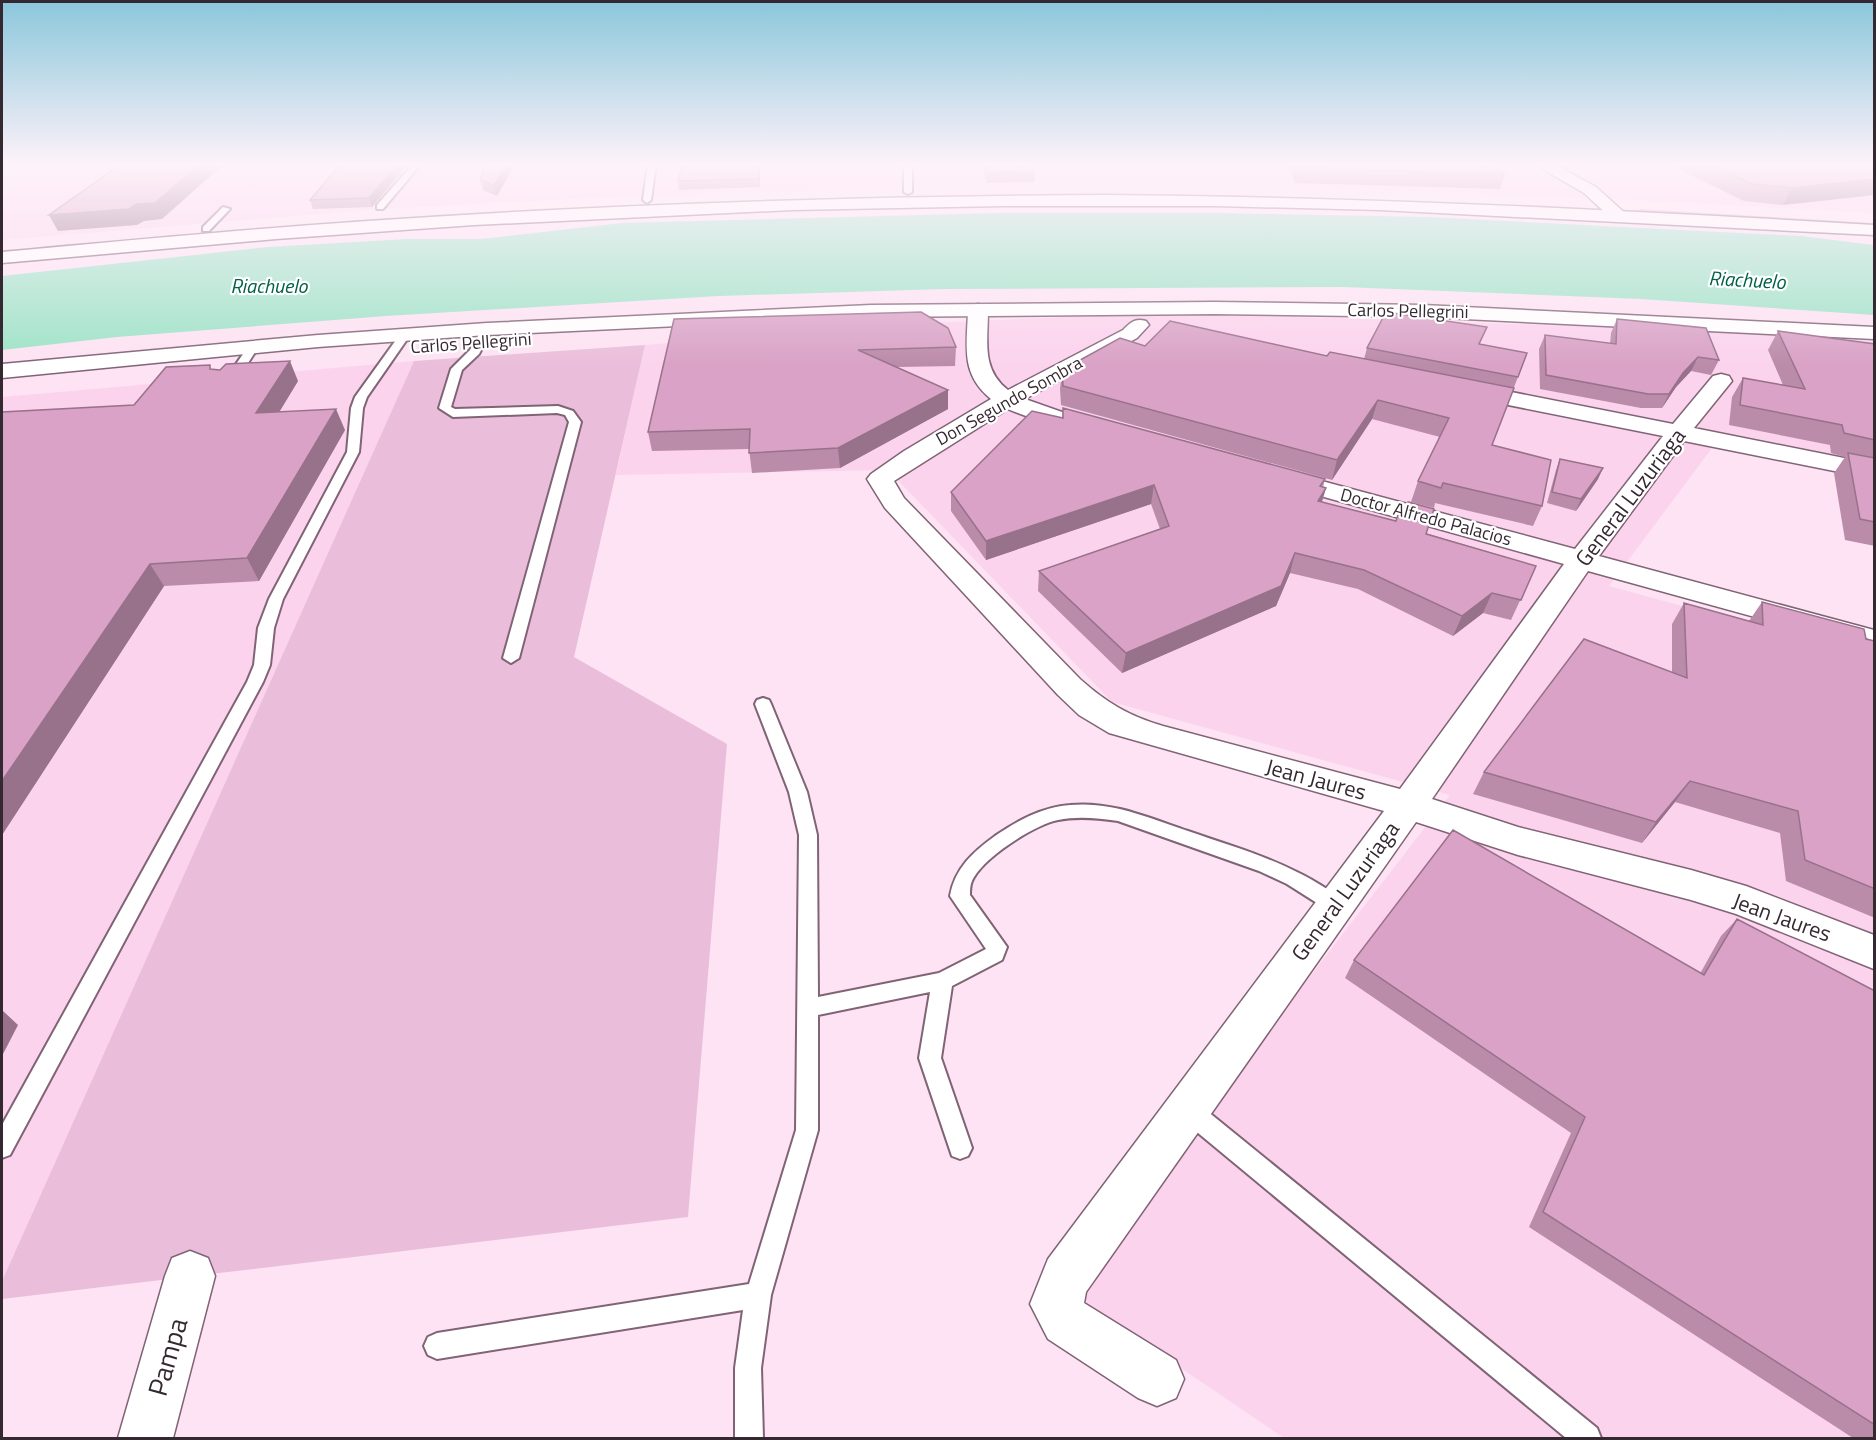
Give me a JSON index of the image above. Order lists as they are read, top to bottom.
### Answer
{
  "streets": {
    "main road": [
      "Carlos Pellegrini",
      "Don Segundo Sombra",
      "General Luzuriaga",
      "Doctor Alfredo Palacios",
      "Jean Jaures",
      "Pampa"
    ]
  },
  "crossings": [
    ["Don Segundo Sombra", "Jean Jaures"],
    ["General Luzuriaga", "Doctor Alfredo Palacios"],
    ["General Luzuriaga", "Jean Jaures"]
  ],
  "water": ["Riachuelo"]
}
